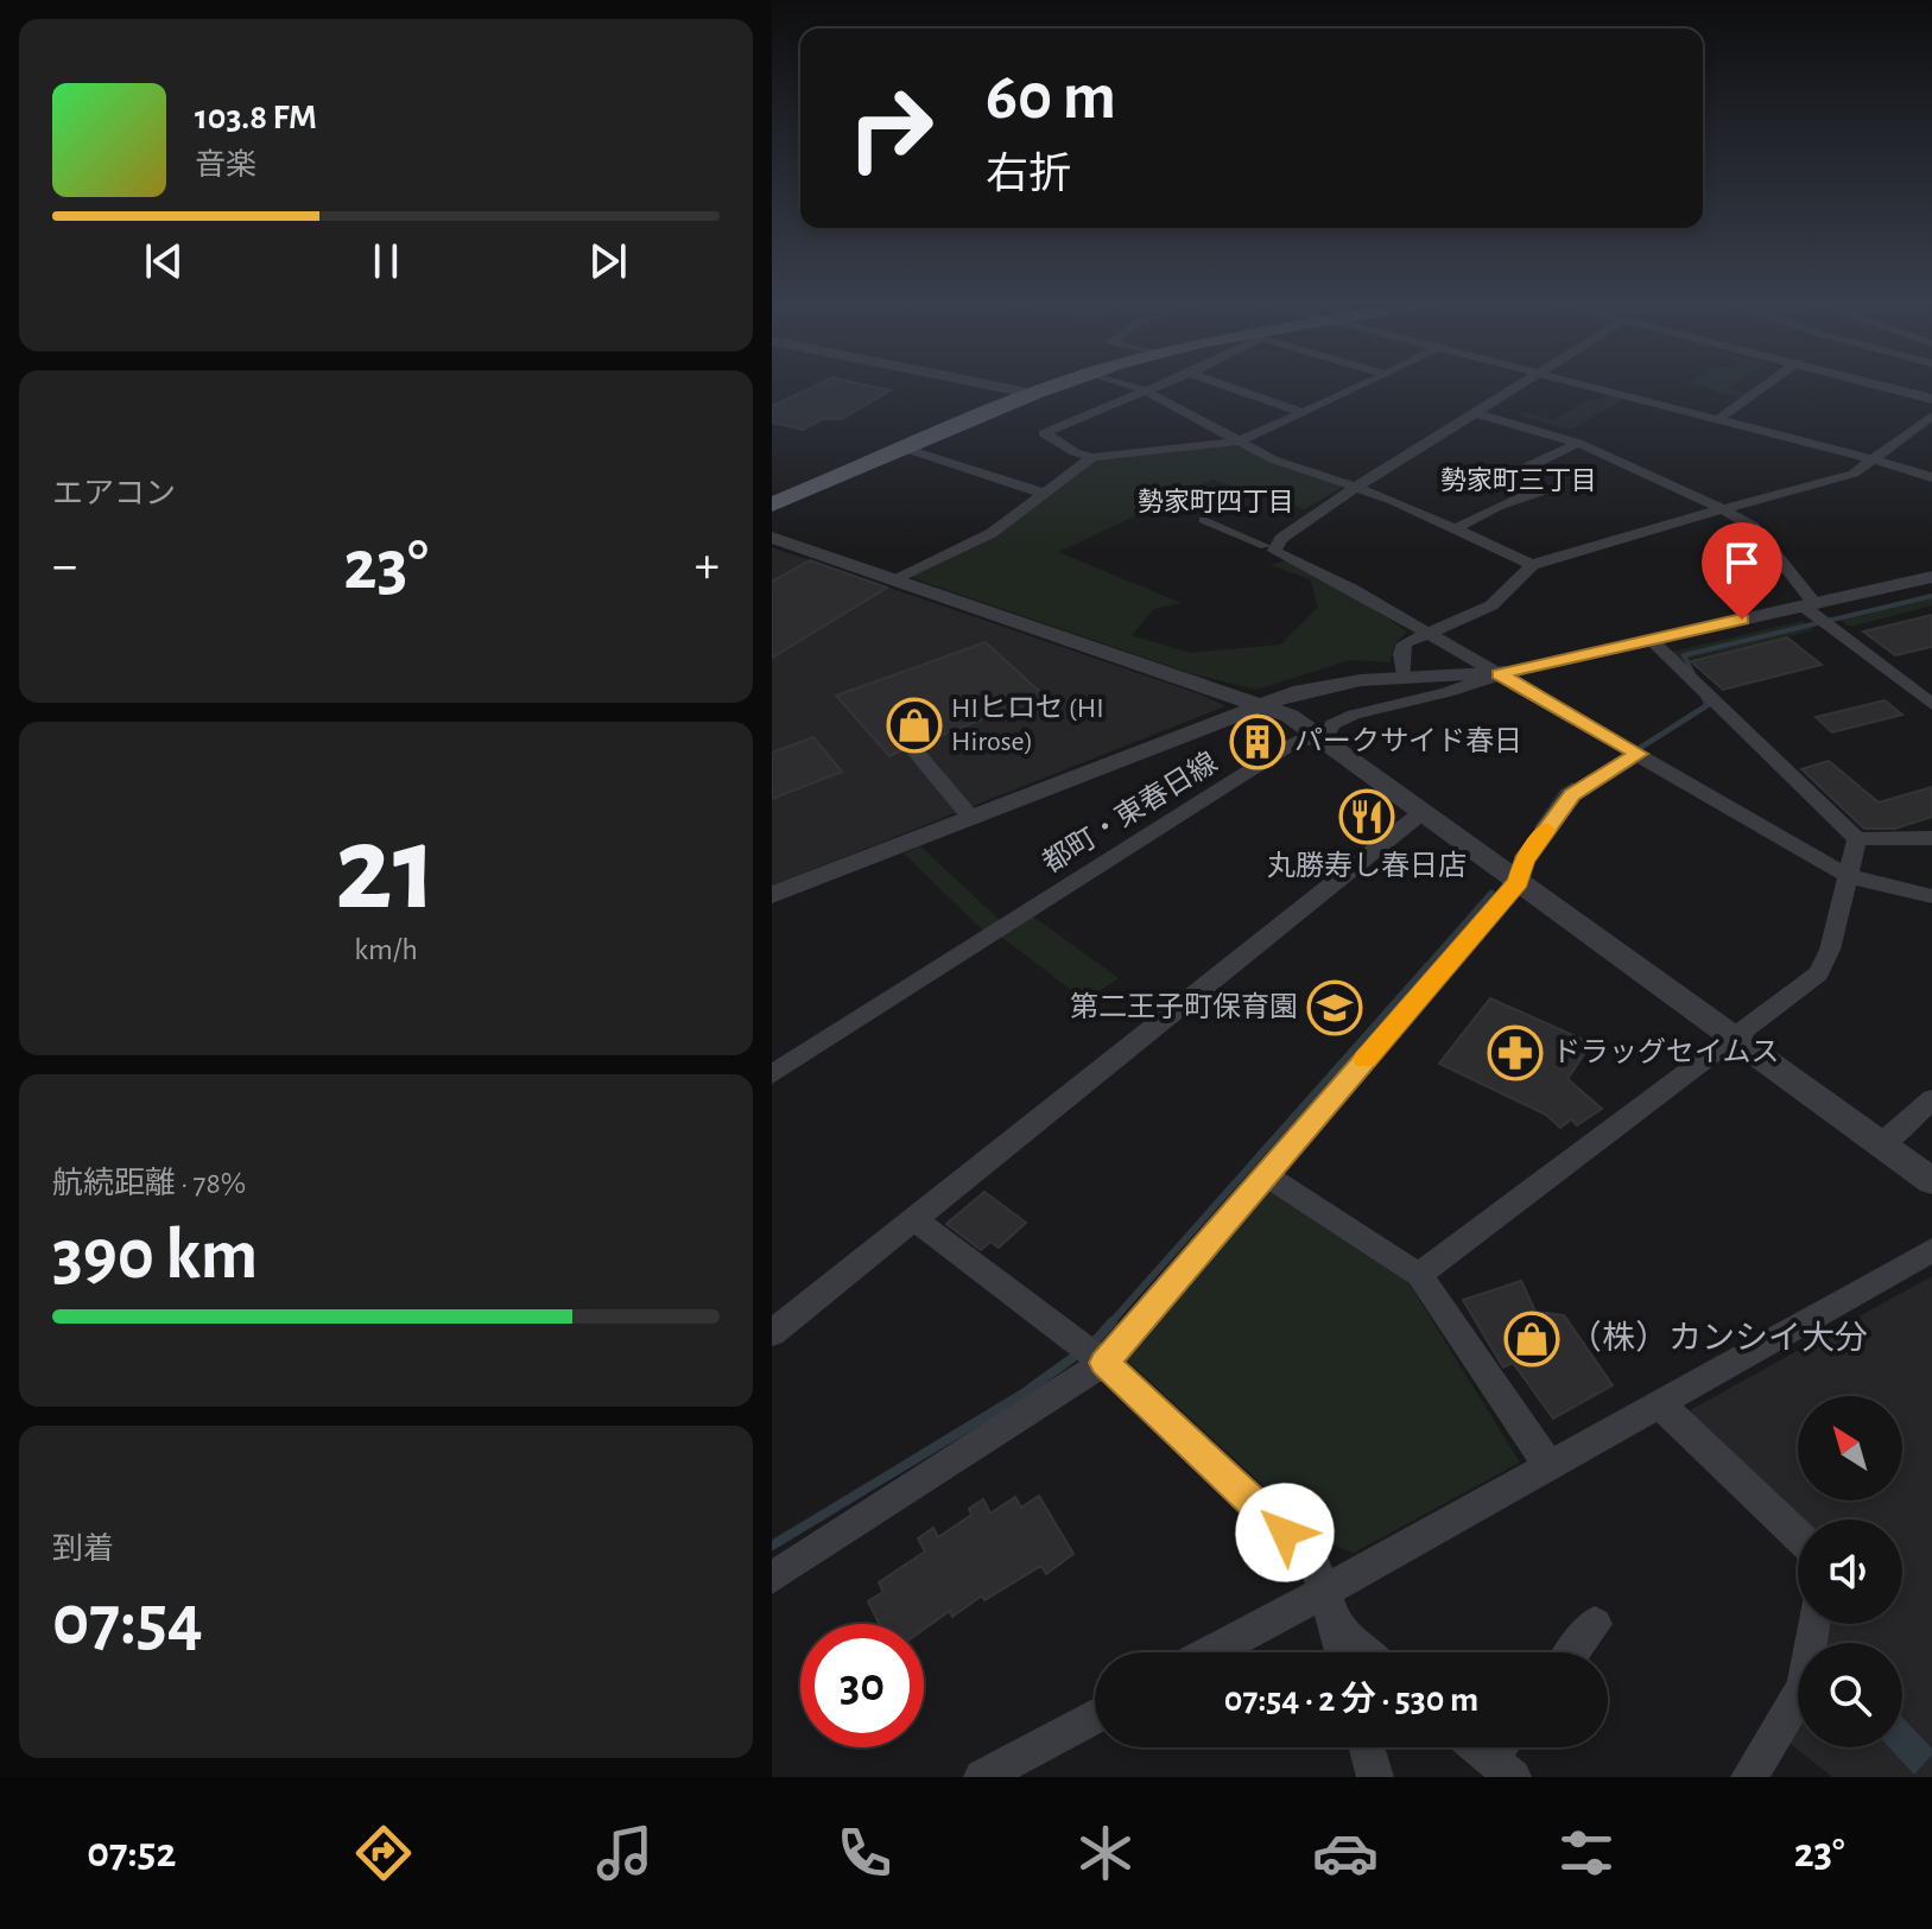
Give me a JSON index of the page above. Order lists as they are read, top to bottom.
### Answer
{
  "streets": {
    "street": ["都町・東春日線"]
  },
  "districts": ["勢家町三丁目", "勢家町四丁目"],
  "places": {
    "shop": ["HIヒロセ (HI Hirose)", "（株）カンシイ大分"],
    "building": ["パークサイド春日"],
    "restaurant": ["丸勝寿し春日店"],
    "school or university": ["第二王子町保育園"],
    "pharmacy": ["ドラッグセイムス"]
  },
  "north": "top left",
  "page": {
    "turn": ["60 m", "右折"],
    "song": ["103.8 FM", "音楽"],
    "tile": [
      "エアコン",
      ["21", "km/h"],
      ["航続距離 · 78%", "390 km"],
      ["到着", "07:54"]
    ],
    "heat": ["−", "23°", "+"],
    "limit": "30",
    "trip": "07:54 · 2 分 · 530 m",
    "tabs": ["07:52", "23°"]
  }
}
